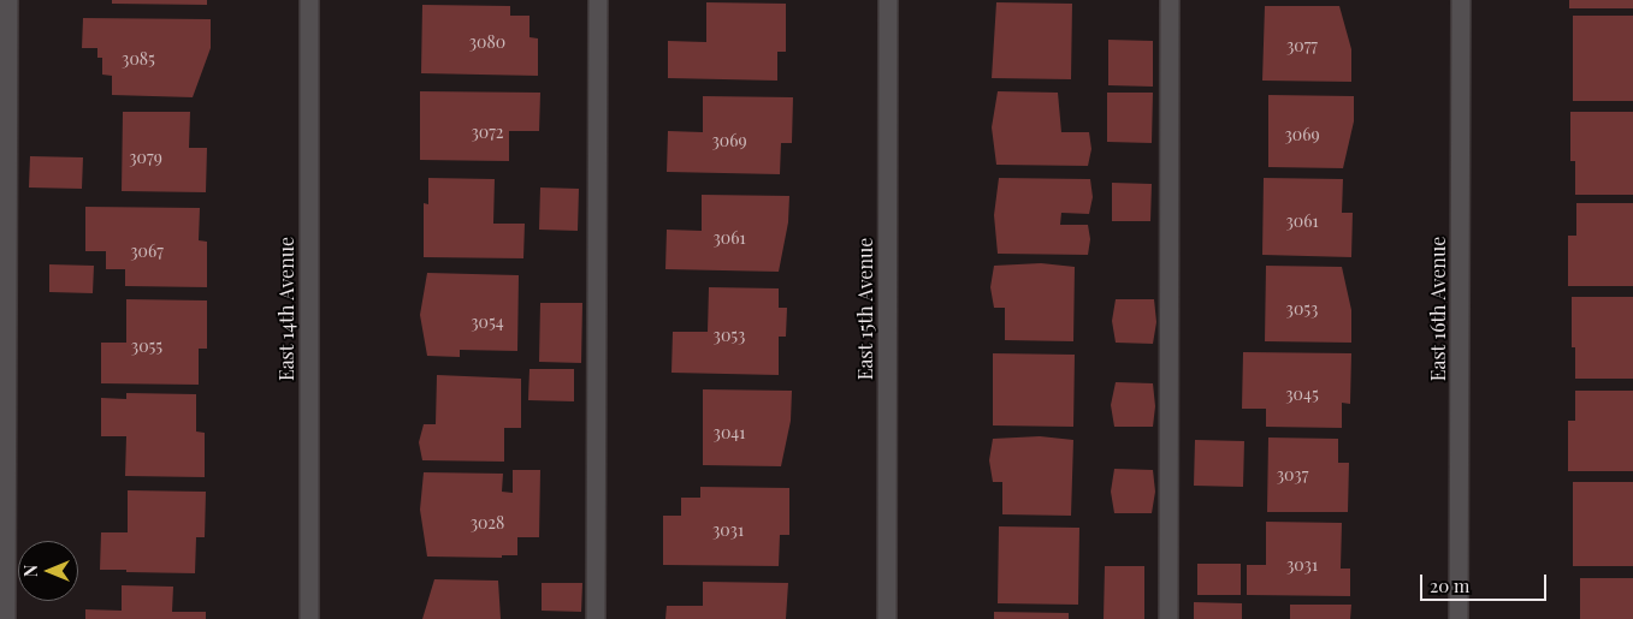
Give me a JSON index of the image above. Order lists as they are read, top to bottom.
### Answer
{
  "streets": {
    "street": ["East 14th Avenue", "East 15th Avenue", "East 16th Avenue"]
  },
  "house_numbers": [
    "3080",
    "3077",
    "3085",
    "3072",
    "3069",
    "3069",
    "3079",
    "3061",
    "3061",
    "3067",
    "3053",
    "3054",
    "3053",
    "3055",
    "3045",
    "3041",
    "3037",
    "3028",
    "3031",
    "3031"
  ],
  "scale_bar": "20 m",
  "north": "left"
}
